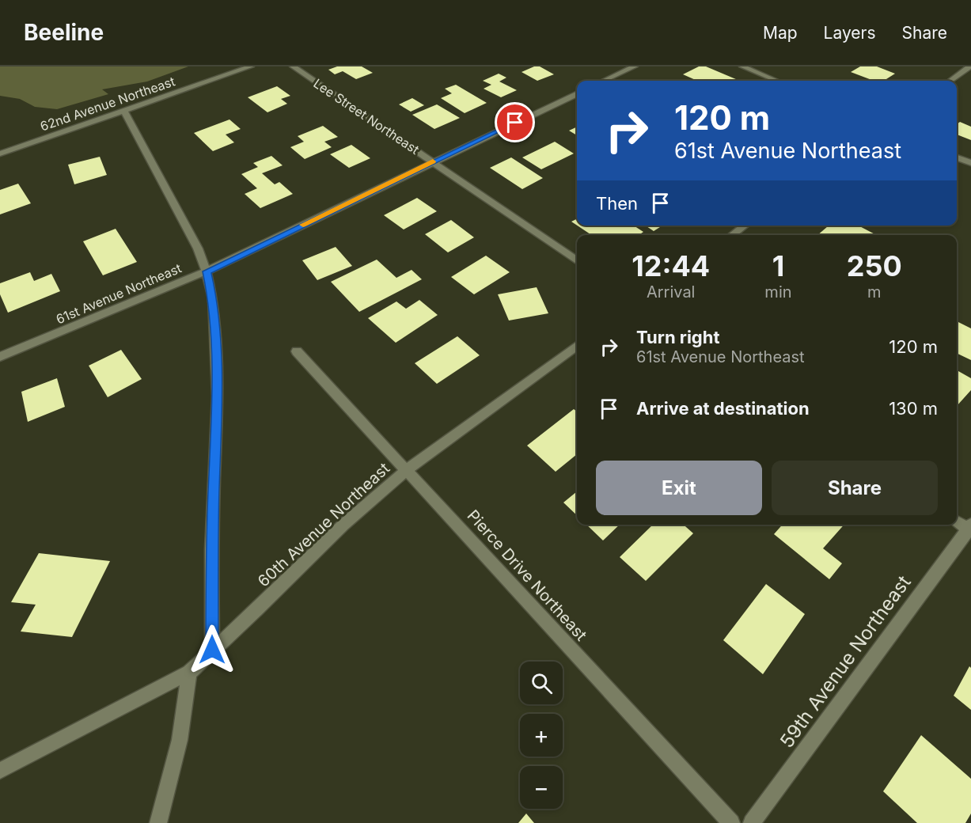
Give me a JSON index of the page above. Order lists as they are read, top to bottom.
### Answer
{
  "streets": {
    "street": [
      "62nd Avenue Northeast",
      "Lee Street Northeast",
      "61st Avenue Northeast",
      "60th Avenue Northeast",
      "Pierce Drive Northeast",
      "59th Avenue Northeast"
    ]
  },
  "crossings": [
    ["Lee Street Northeast", "61st Avenue Northeast"],
    ["60th Avenue Northeast", "Pierce Drive Northeast"]
  ],
  "page": {
    "header": "Beeline",
    "nav": ["Map", "Layers", "Share"],
    "turn": ["120 m", "61st Avenue Northeast"],
    "then": "Then",
    "eta": [
      "12:44",
      "Arrival",
      "1",
      "min",
      "250",
      "m"
    ],
    "list": [
      {
        "name": "Turn right",
        "note": "61st Avenue Northeast",
        "value": "120 m"
      },
      {
        "name": "Arrive at destination",
        "value": "130 m"
      }
    ],
    "buttons": ["Exit", "Share"],
    "map_buttons": ["+", "−"]
  }
}
